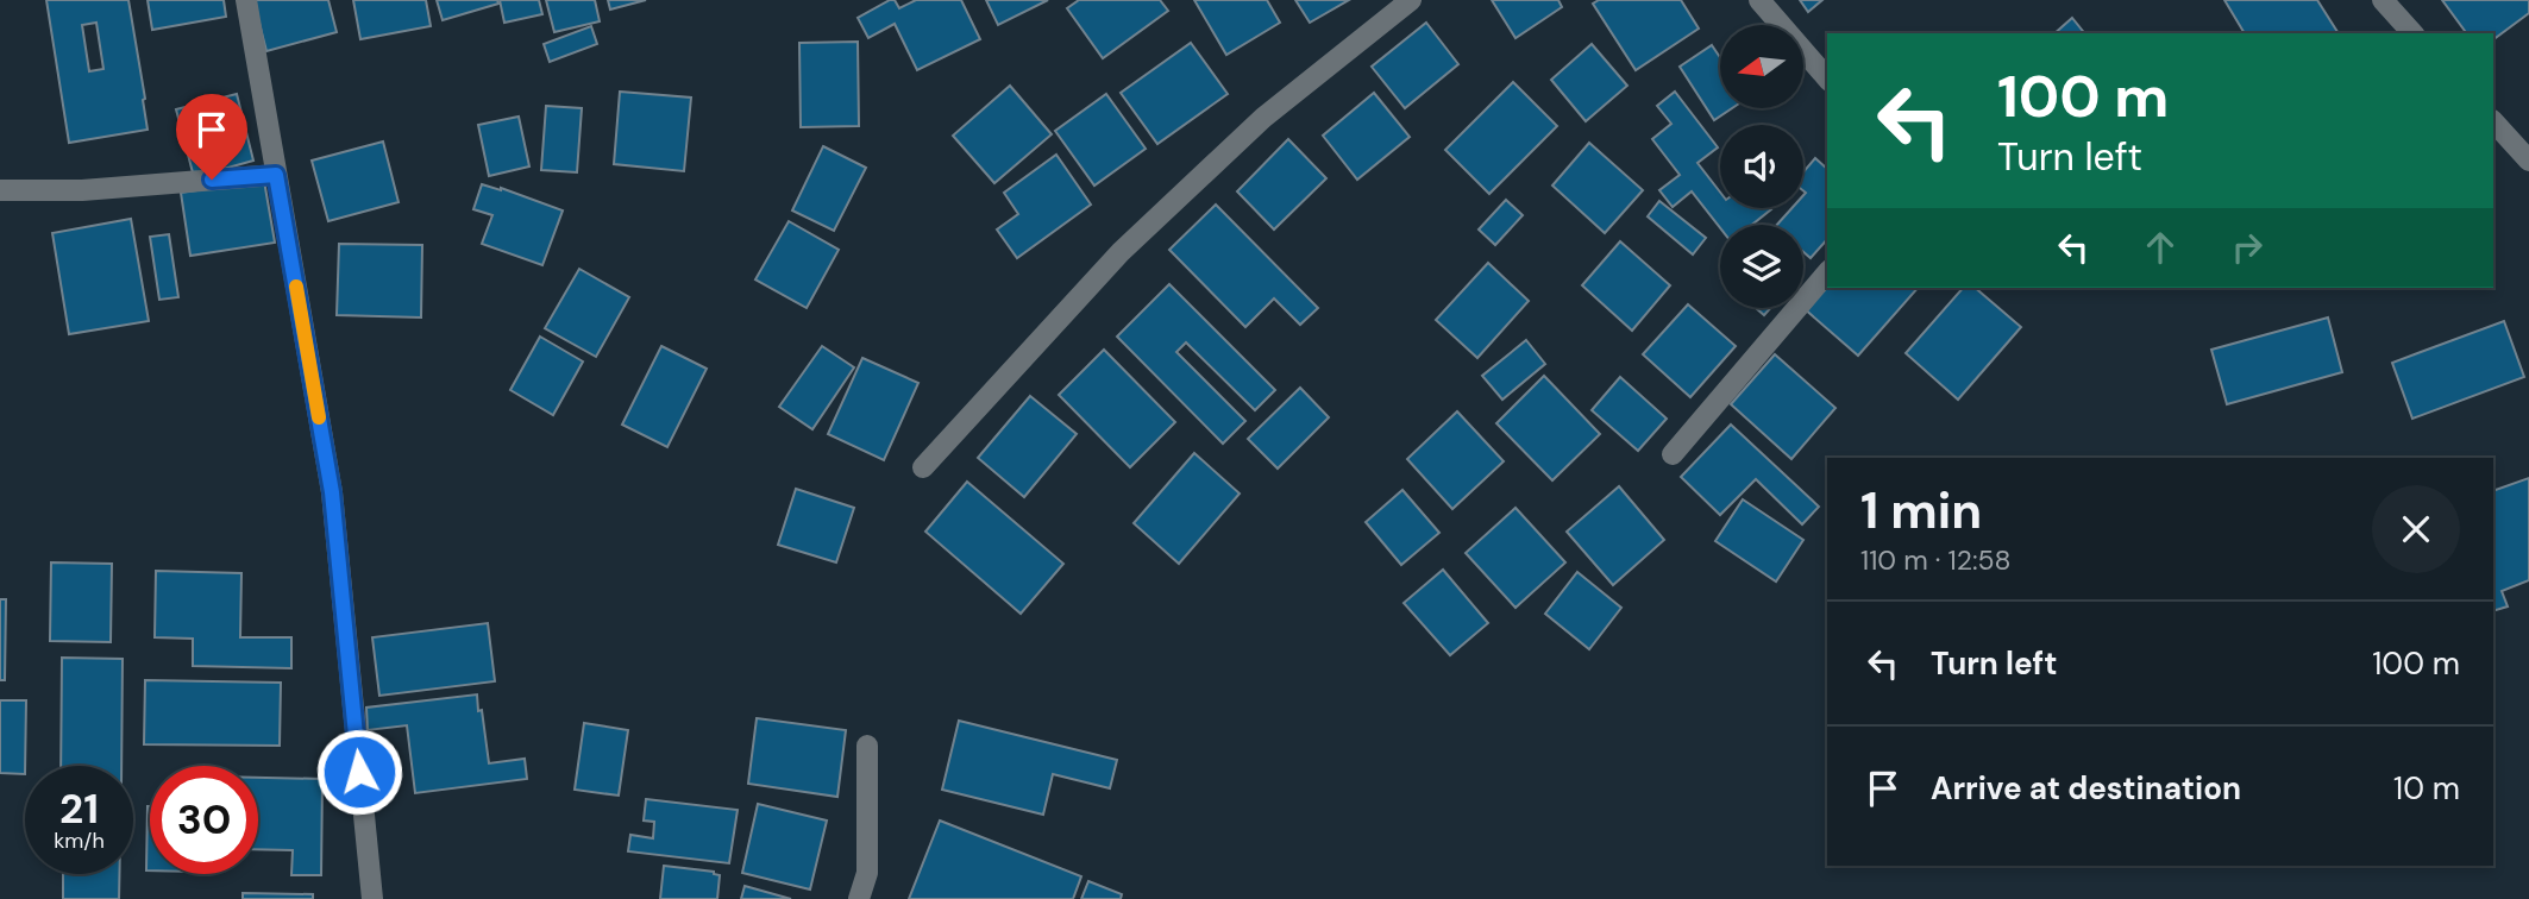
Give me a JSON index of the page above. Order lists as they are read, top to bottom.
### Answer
{
  "north": "left",
  "page": {
    "turn": ["100 m", "Turn left"],
    "heading": ["1 min", "110 m · 12:58"],
    "list": [
      {
        "name": "Turn left",
        "value": "100 m"
      },
      {
        "name": "Arrive at destination",
        "value": "10 m"
      }
    ],
    "speed": "21 km/h",
    "limit": "30"
  }
}
